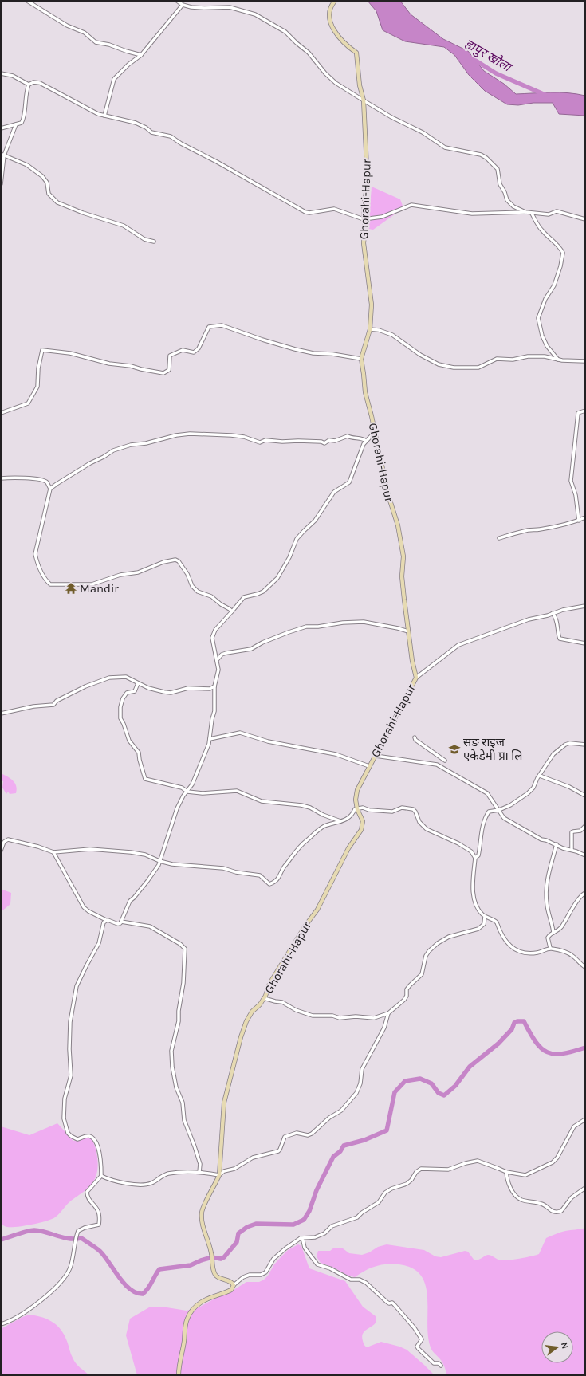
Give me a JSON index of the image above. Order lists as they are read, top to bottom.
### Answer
{
  "streets": {
    "street": ["Ghorahi-Hapur"]
  },
  "water": ["हापुर खोला"],
  "places": {
    "temple": ["Mandir"],
    "school or university": ["सङ राइज एकेडेमी प्रा लि"]
  },
  "north": "right"
}
